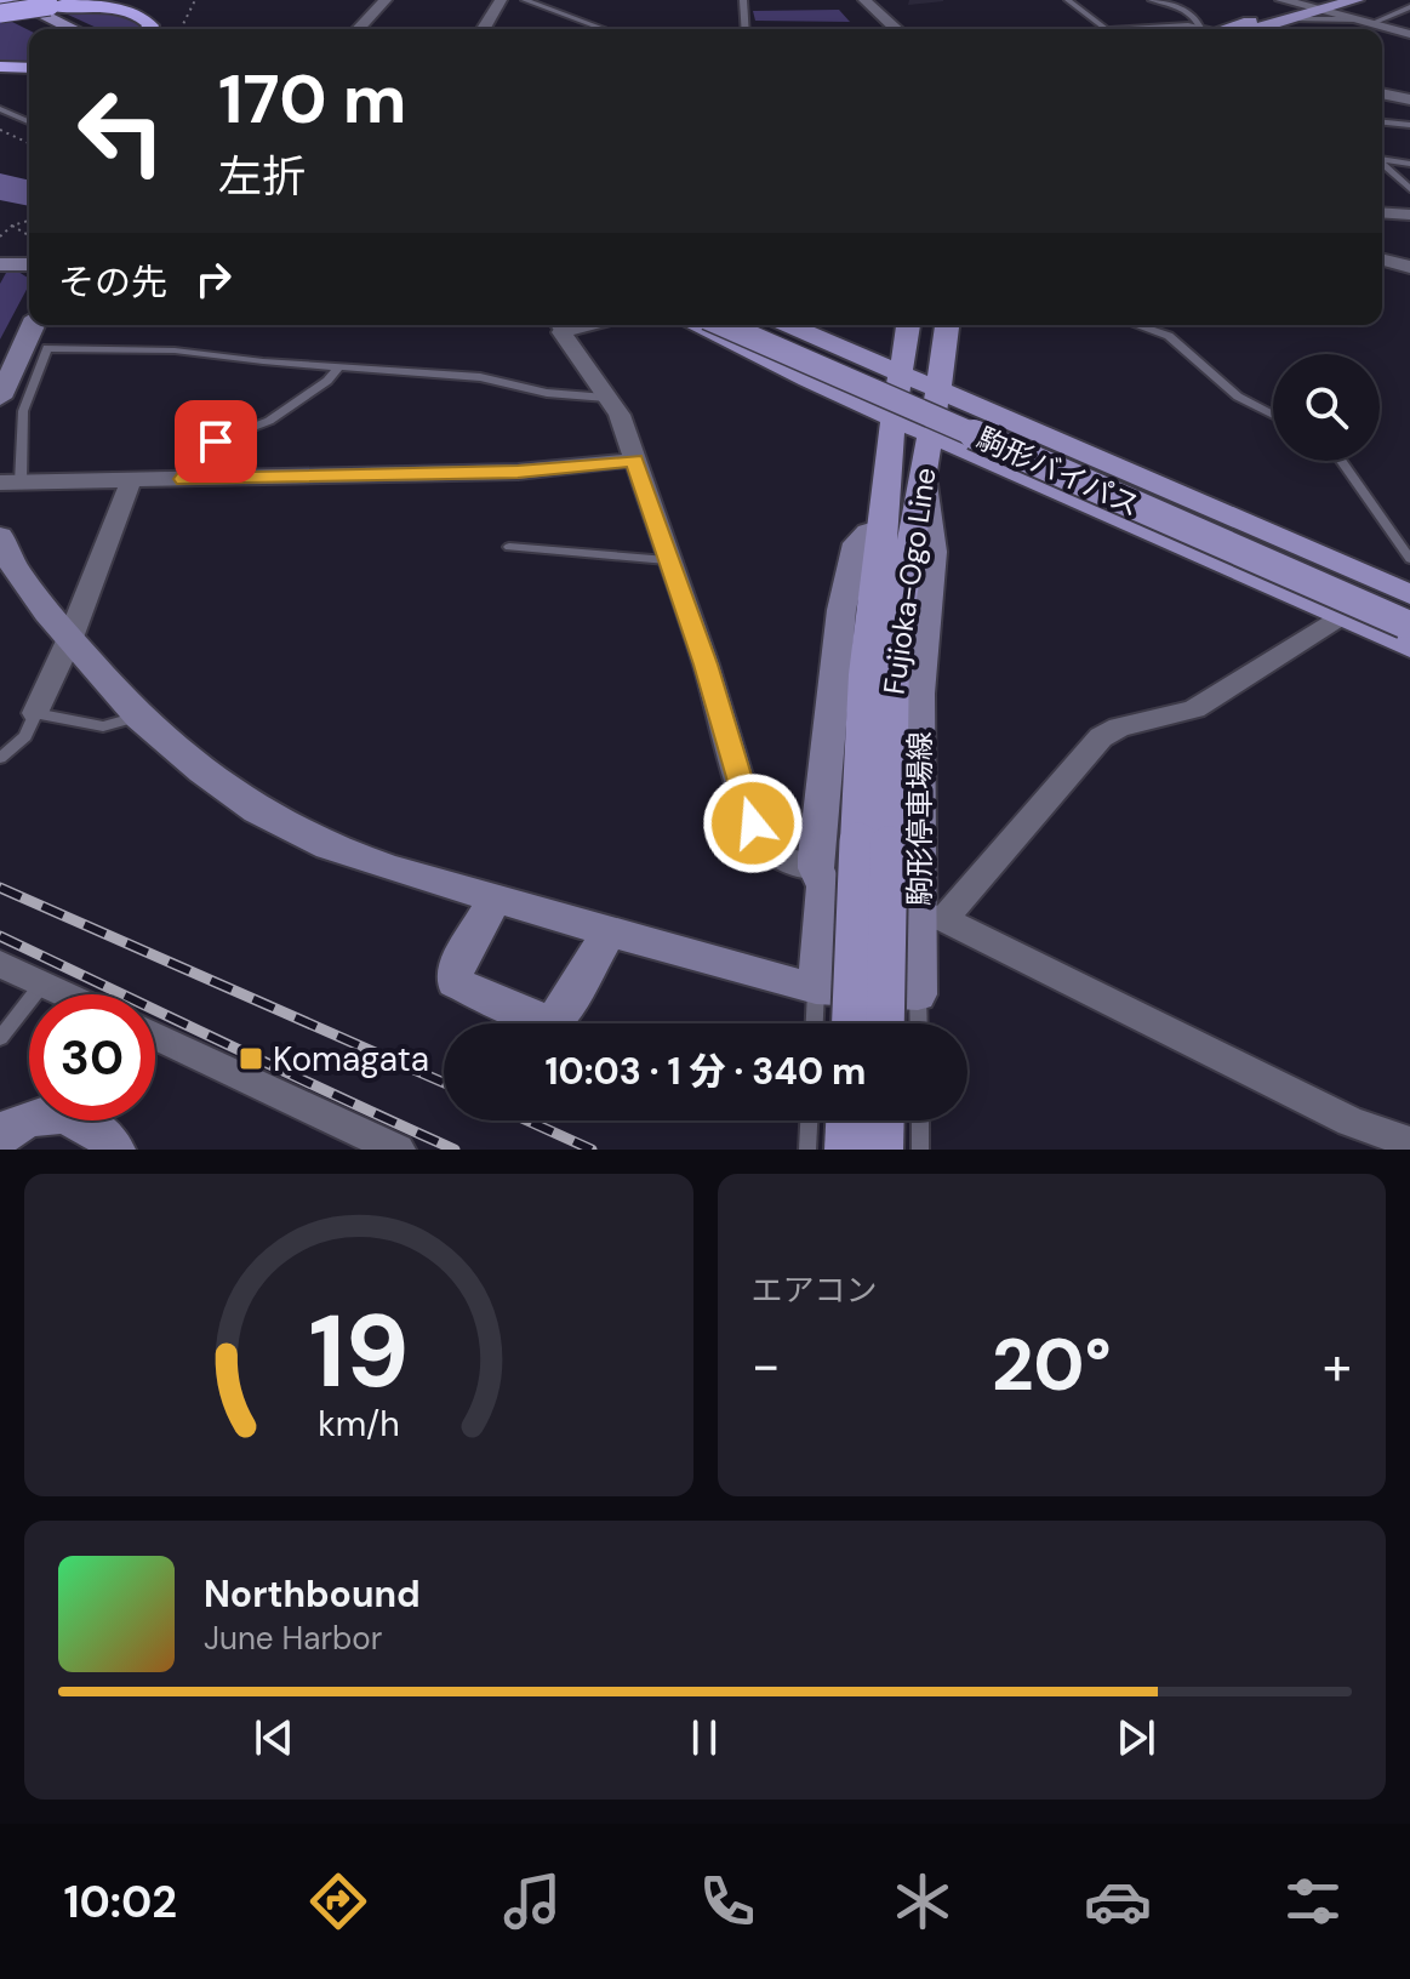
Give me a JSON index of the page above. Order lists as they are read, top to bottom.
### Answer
{
  "streets": {
    "main road": ["駒形バイパス", "Fujioka-Ogo Line", "駒形停車場線"]
  },
  "crossings": [
    ["Fujioka-Ogo Line", "駒形停車場線"]
  ],
  "places": {
    "transit": ["Komagata"]
  },
  "page": {
    "turn": ["170 m", "左折"],
    "then": "その先",
    "limit": "30",
    "trip": "10:03 · 1 分 · 340 m",
    "tile": "エアコン",
    "heat": ["−", "20°", "+"],
    "song": ["Northbound", "June Harbor"],
    "tabs": "10:02",
    "gauge": ["19", "km/h"]
  }
}
